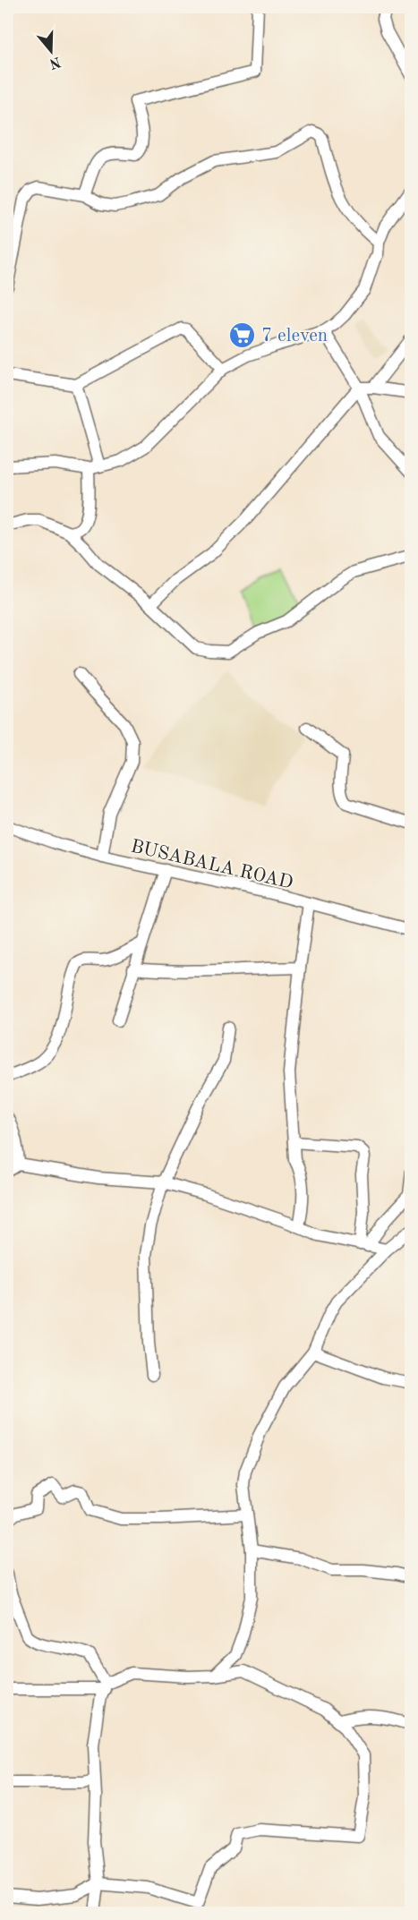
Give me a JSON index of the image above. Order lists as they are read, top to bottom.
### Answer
{
  "streets": {
    "street": ["BUSABALA ROAD"]
  },
  "places": {
    "supermarket": ["7 eleven"]
  },
  "north": "bottom"
}
